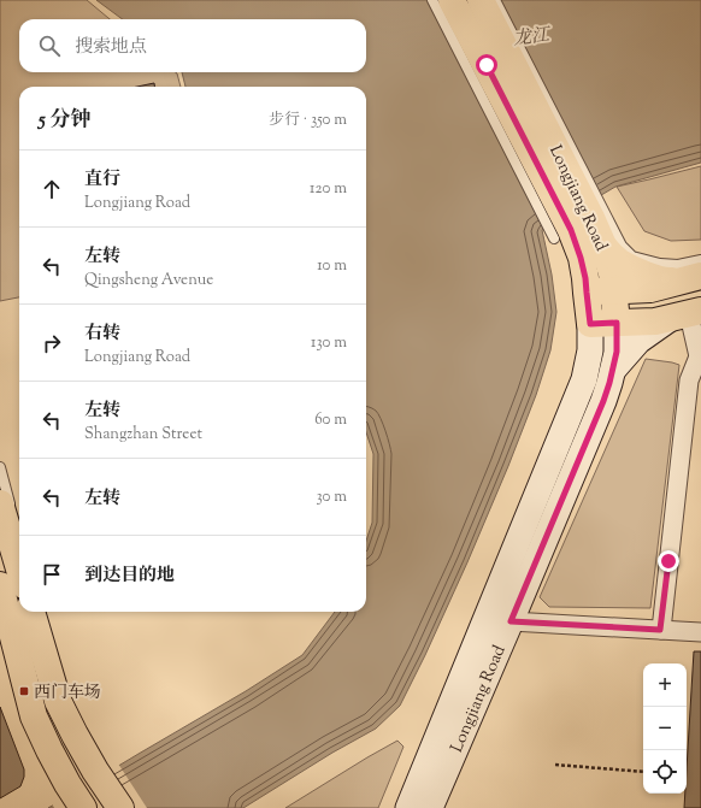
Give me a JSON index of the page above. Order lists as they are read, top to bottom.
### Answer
{
  "streets": {
    "main road": ["Longjiang Road"]
  },
  "water": ["龙江"],
  "places": {
    "transit": ["西门车场"]
  },
  "page": {
    "search": "搜索地点",
    "heading": ["5 分钟", "步行 · 350 m"],
    "list": [
      ["直行", "Longjiang Road", "120 m"],
      ["左转", "Qingsheng Avenue", "10 m"],
      ["右转", "Longjiang Road", "130 m"],
      ["左转", "Shangzhan Street", "60 m"],
      ["左转", "30 m"],
      "到达目的地"
    ],
    "map_buttons": ["+", "−"]
  }
}
